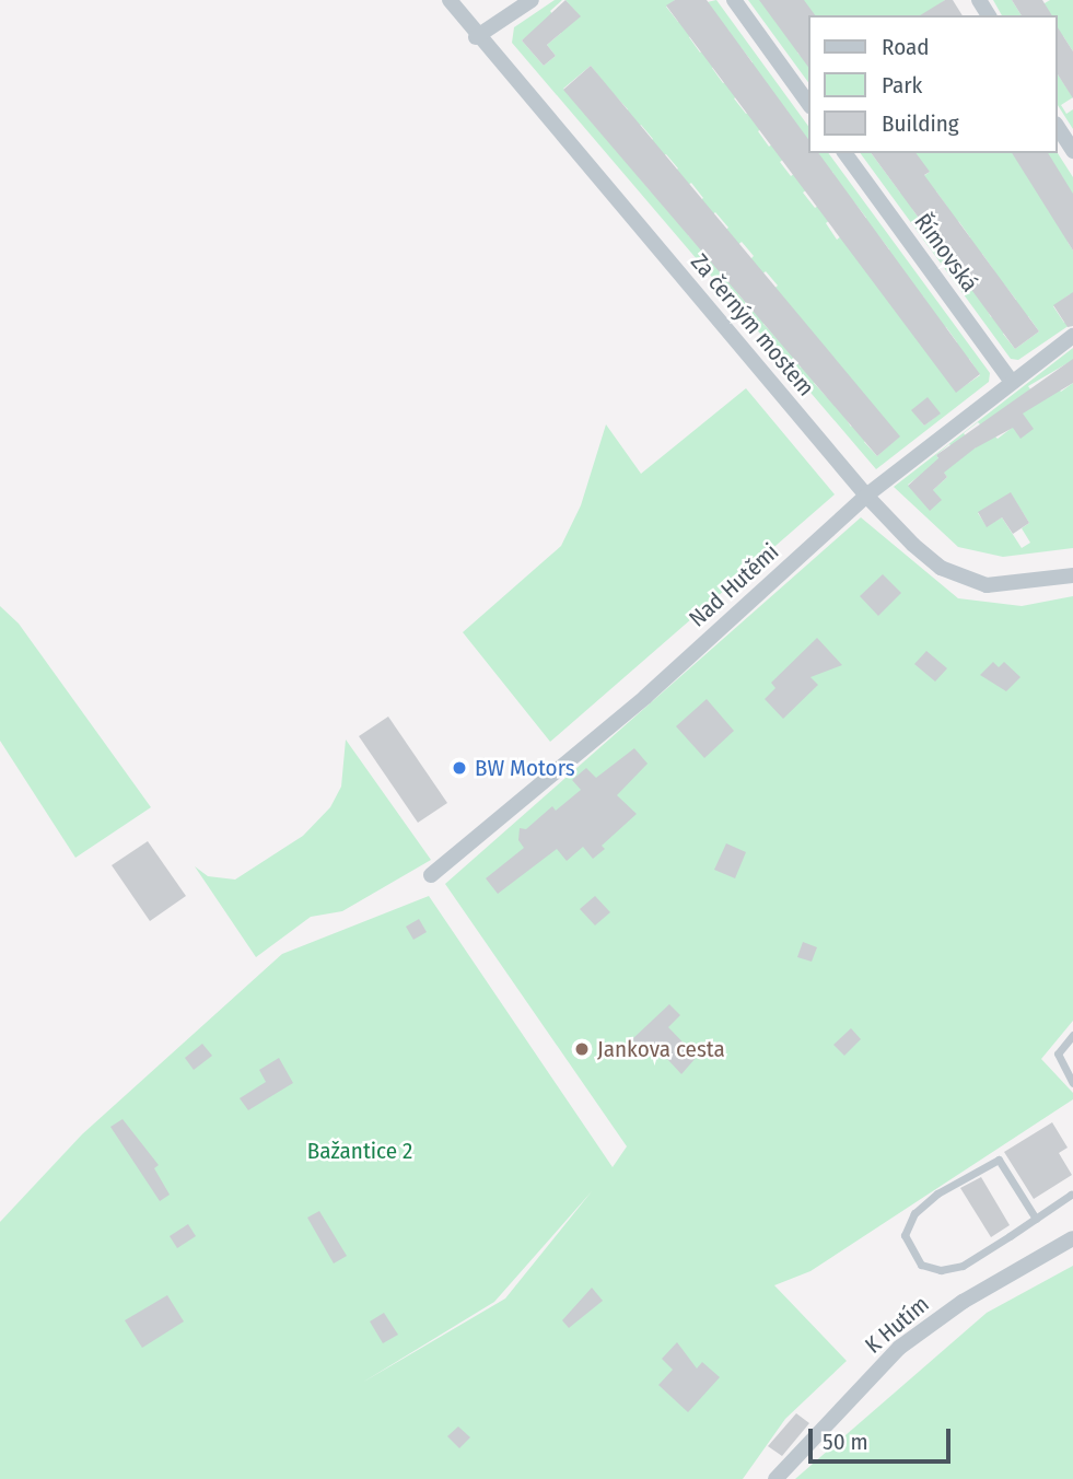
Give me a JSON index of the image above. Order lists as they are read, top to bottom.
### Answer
{
  "streets": {
    "street": [
      "Římovská",
      "Za černým mostem",
      "Nad Hutěmi",
      "K Hutím"
    ]
  },
  "crossings": [
    ["Římovská", "Nad Hutěmi"],
    ["Za černým mostem", "Nad Hutěmi"]
  ],
  "parks": ["Bažantice 2"],
  "places": ["BW Motors", "Jankova cesta"],
  "legend": ["Road", "Park", "Building"],
  "scale_bar": "50 m"
}
